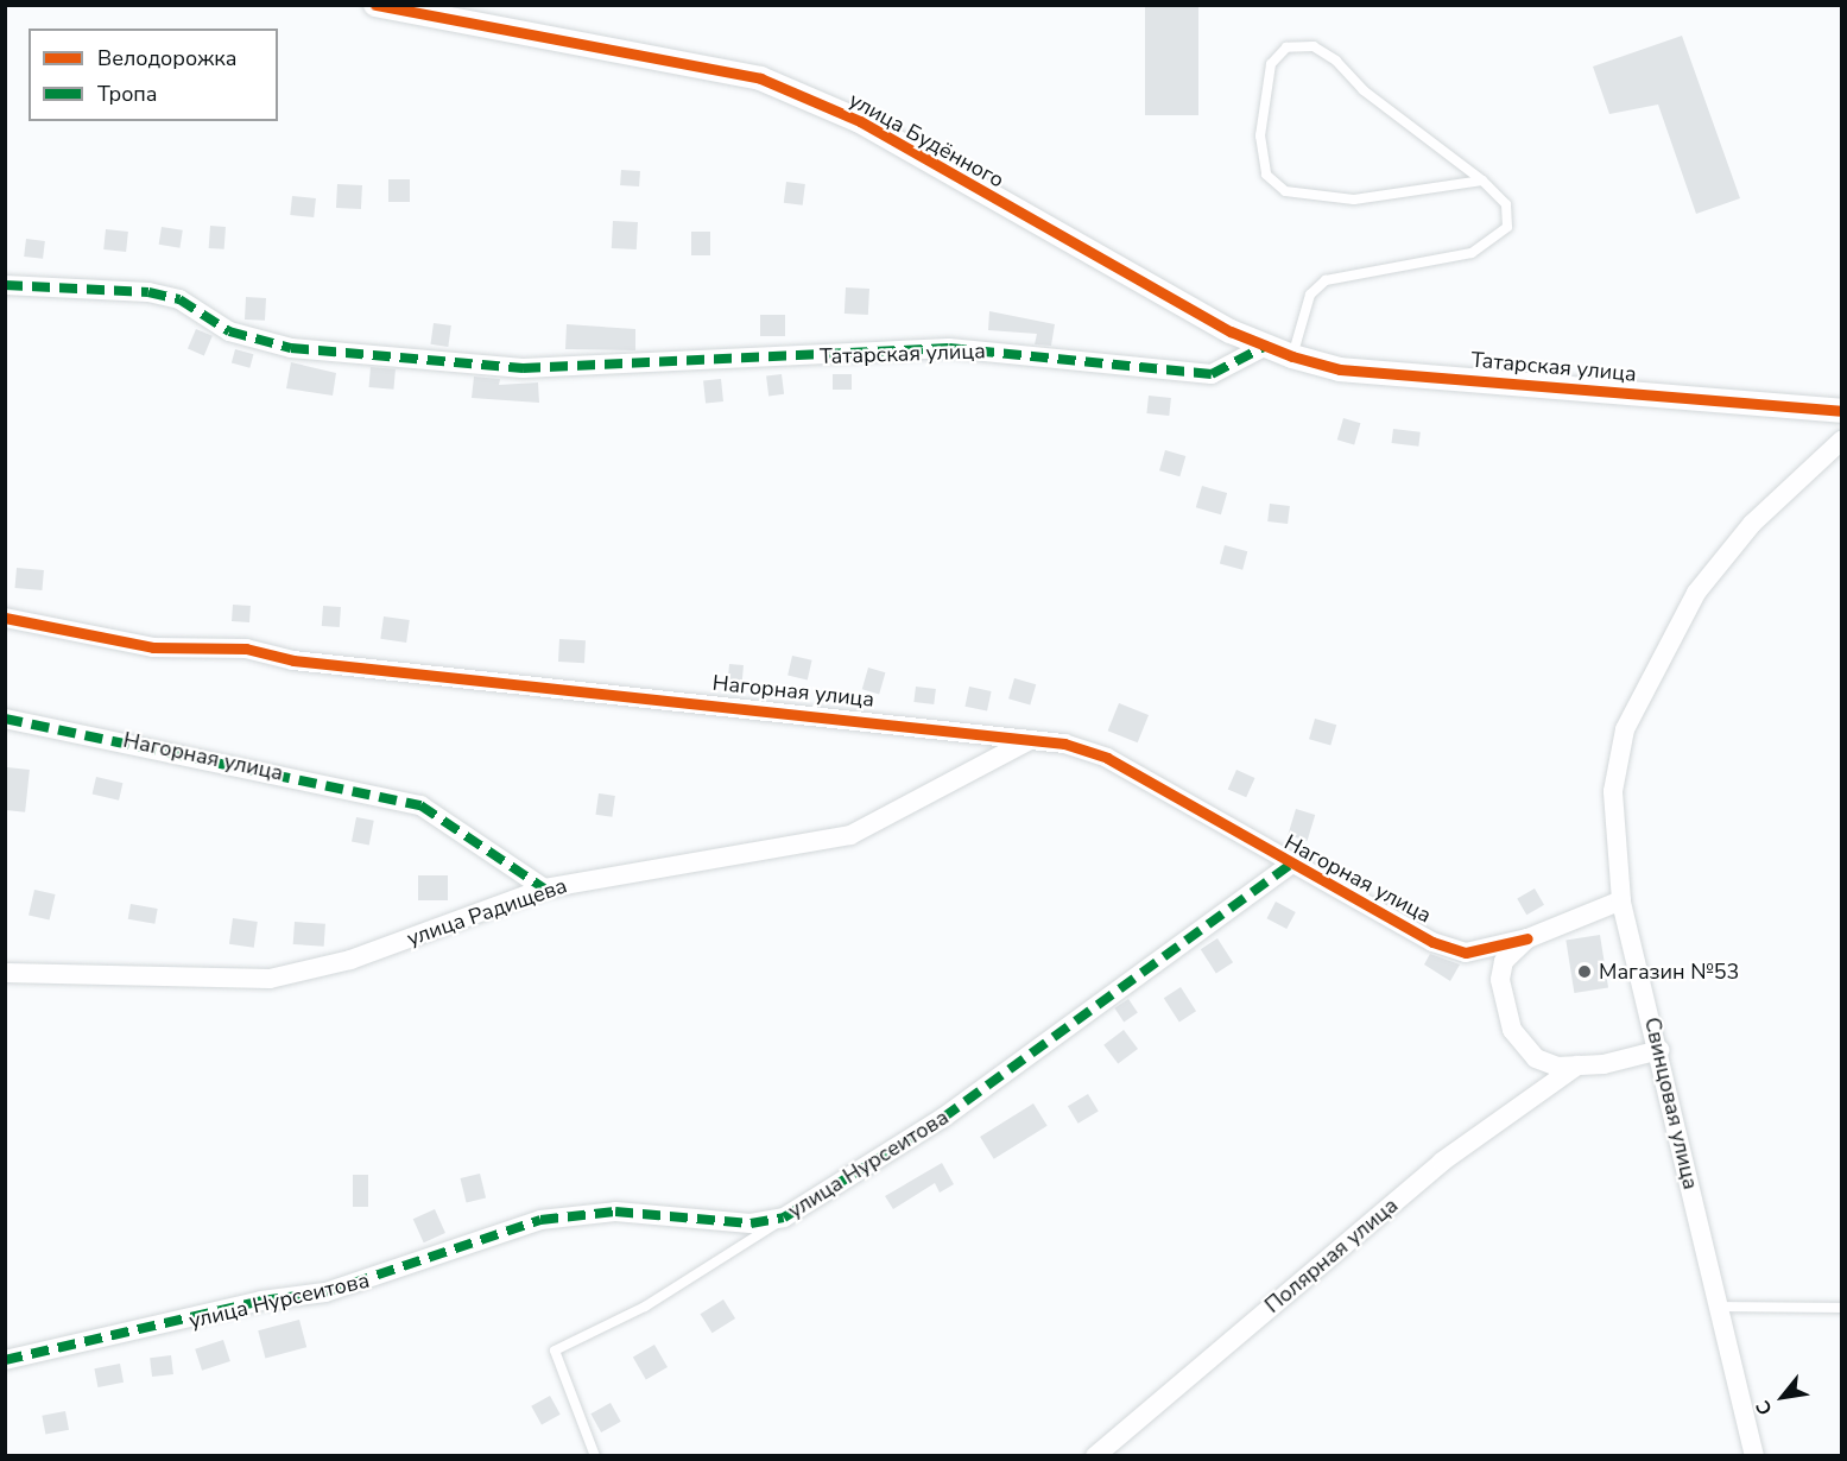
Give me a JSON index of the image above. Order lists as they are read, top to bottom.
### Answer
{
  "streets": {
    "street": [
      "улица Будённого",
      "Татарская улица",
      "Нагорная улица",
      "улица Радищева",
      "Свинцовая улица",
      "улица Нурсеитова",
      "Полярная улица"
    ]
  },
  "crossings": [
    ["улица Будённого", "Татарская улица"],
    ["Нагорная улица", "улица Радищева"],
    ["Нагорная улица", "Свинцовая улица"],
    ["Нагорная улица", "улица Нурсеитова"]
  ],
  "places": ["Магазин №53"],
  "legend": ["Велодорожка", "Тропа"],
  "north": "bottom left"
}
